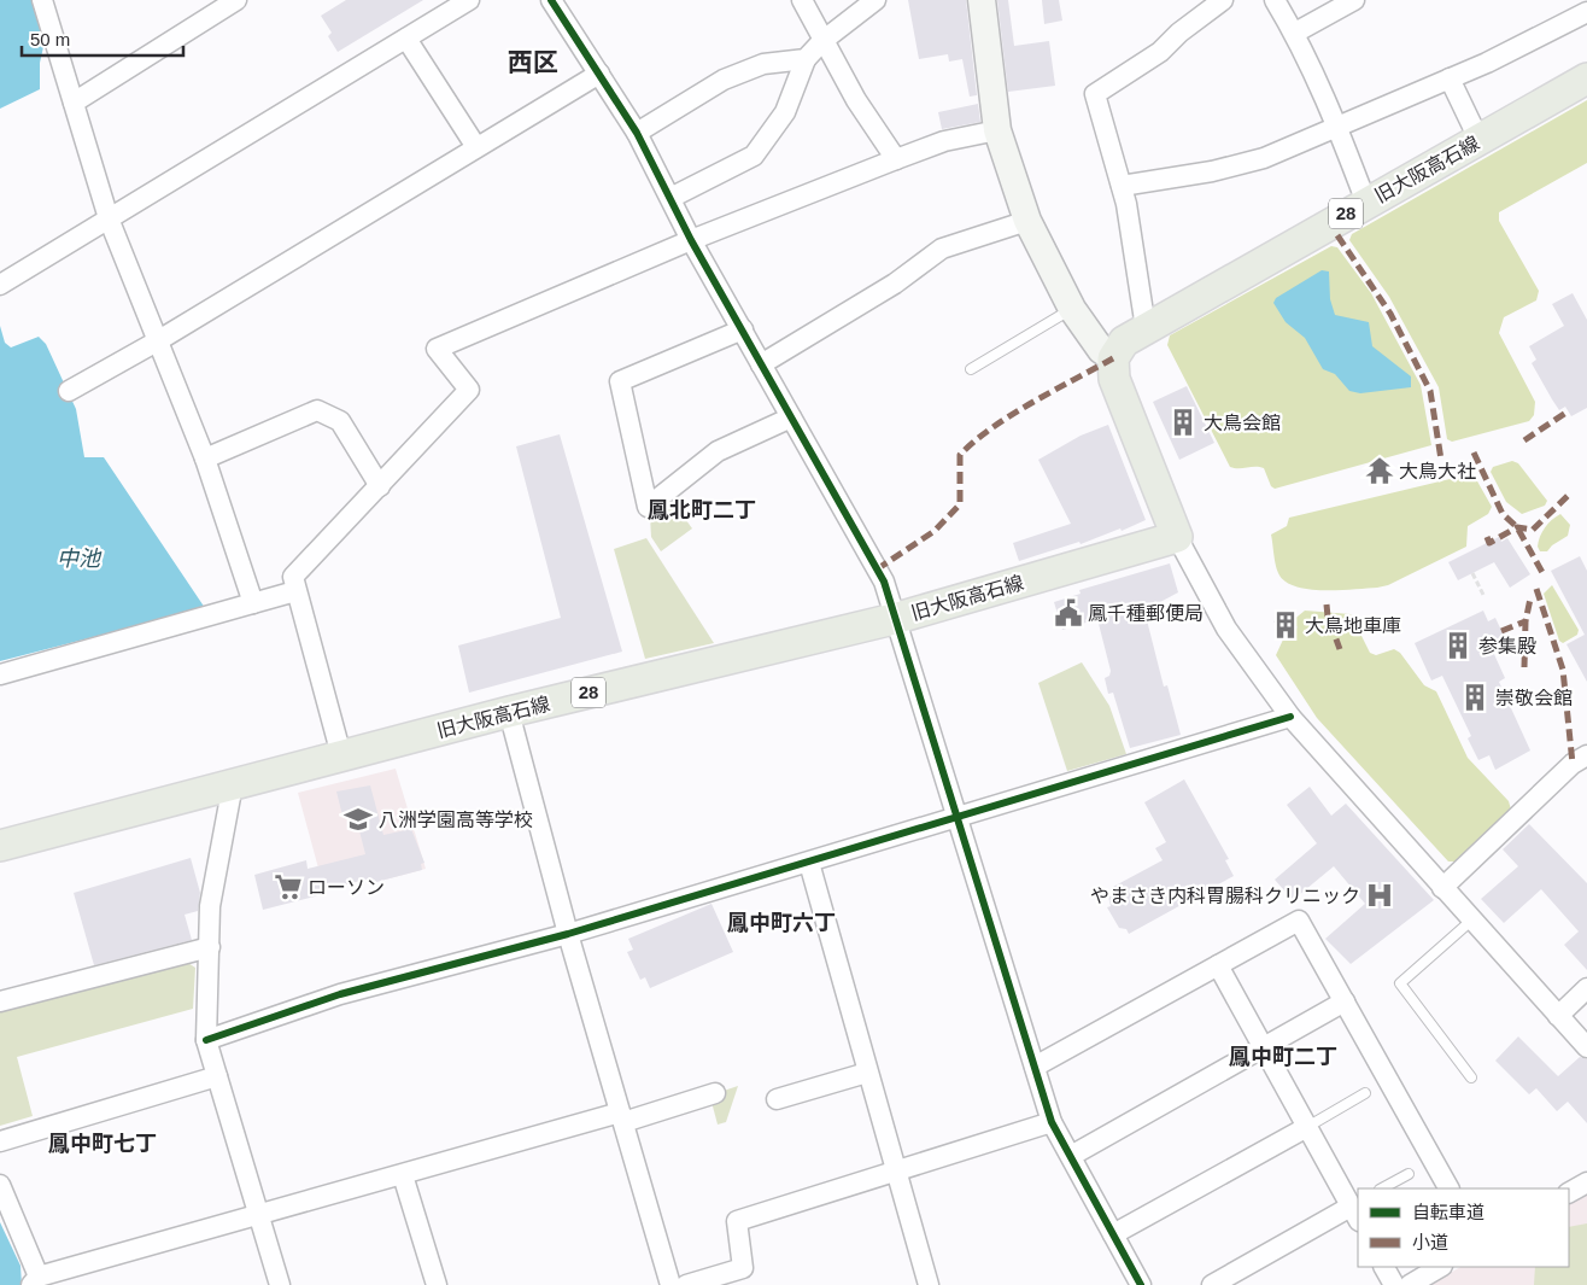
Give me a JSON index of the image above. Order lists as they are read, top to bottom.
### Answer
{
  "streets": {
    "main road": ["旧大阪高石線", "28"]
  },
  "districts": [
    "西区",
    "鳳北町二丁",
    "鳳中町六丁",
    "鳳中町二丁",
    "鳳中町七丁"
  ],
  "water": ["中池"],
  "places": {
    "building": [
      "大鳥会館",
      "大鳥地車庫",
      "参集殿",
      "崇敬会館"
    ],
    "temple": ["大鳥大社"],
    "public building": ["鳳千種郵便局"],
    "school or university": ["八洲学園高等学校"],
    "supermarket": ["ローソン"],
    "hospital": ["やまさき内科胃腸科クリニック"]
  },
  "legend": ["自転車道", "小道"],
  "scale_bar": "50 m"
}
